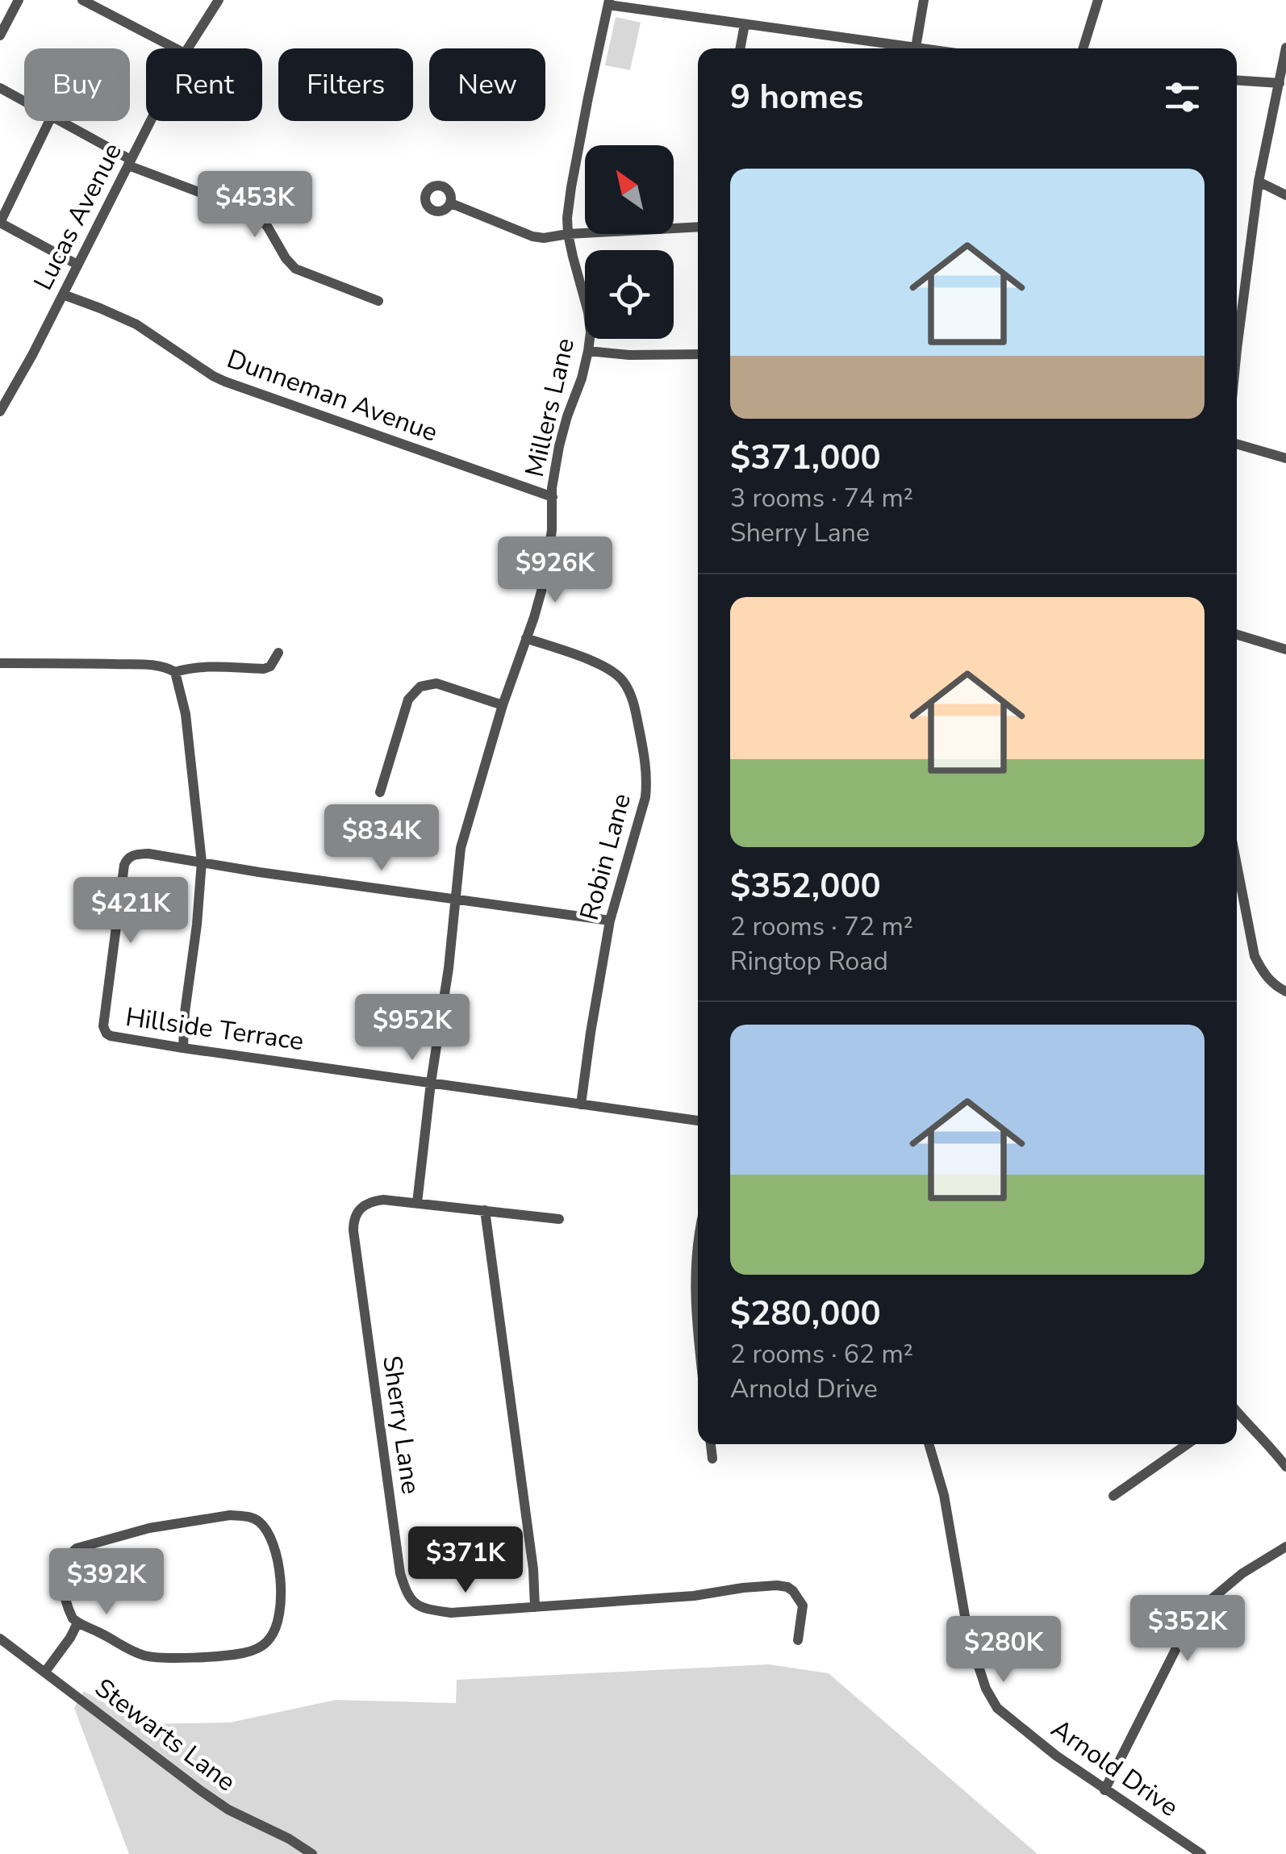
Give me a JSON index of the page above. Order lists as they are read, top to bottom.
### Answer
{
  "streets": {
    "street": [
      "Lucas Avenue",
      "Dunneman Avenue",
      "Millers Lane",
      "Robin Lane",
      "Hillside Terrace",
      "Sherry Lane",
      "Stewarts Lane",
      "Arnold Drive"
    ]
  },
  "crossings": [
    ["Lucas Avenue", "Dunneman Avenue"],
    ["Dunneman Avenue", "Millers Lane"],
    ["Millers Lane", "Robin Lane"],
    ["Millers Lane", "Hillside Terrace"],
    ["Millers Lane", "Sherry Lane"],
    ["Robin Lane", "Hillside Terrace"]
  ],
  "north": "top left",
  "page": {
    "chip": [
      "Buy",
      "Rent",
      "Filters",
      "New"
    ],
    "heading": "9 homes",
    "list": [
      {
        "name": "$371,000",
        "note": "3 rooms · 74 m² · Sherry Lane"
      },
      {
        "name": "$352,000",
        "note": "2 rooms · 72 m² · Ringtop Road"
      },
      {
        "name": "$280,000",
        "note": "2 rooms · 62 m² · Arnold Drive"
      }
    ],
    "price": [
      "$453K",
      "$926K",
      "$834K",
      "$421K",
      "$952K",
      "$371K",
      "$392K",
      "$352K",
      "$280K"
    ]
  }
}
